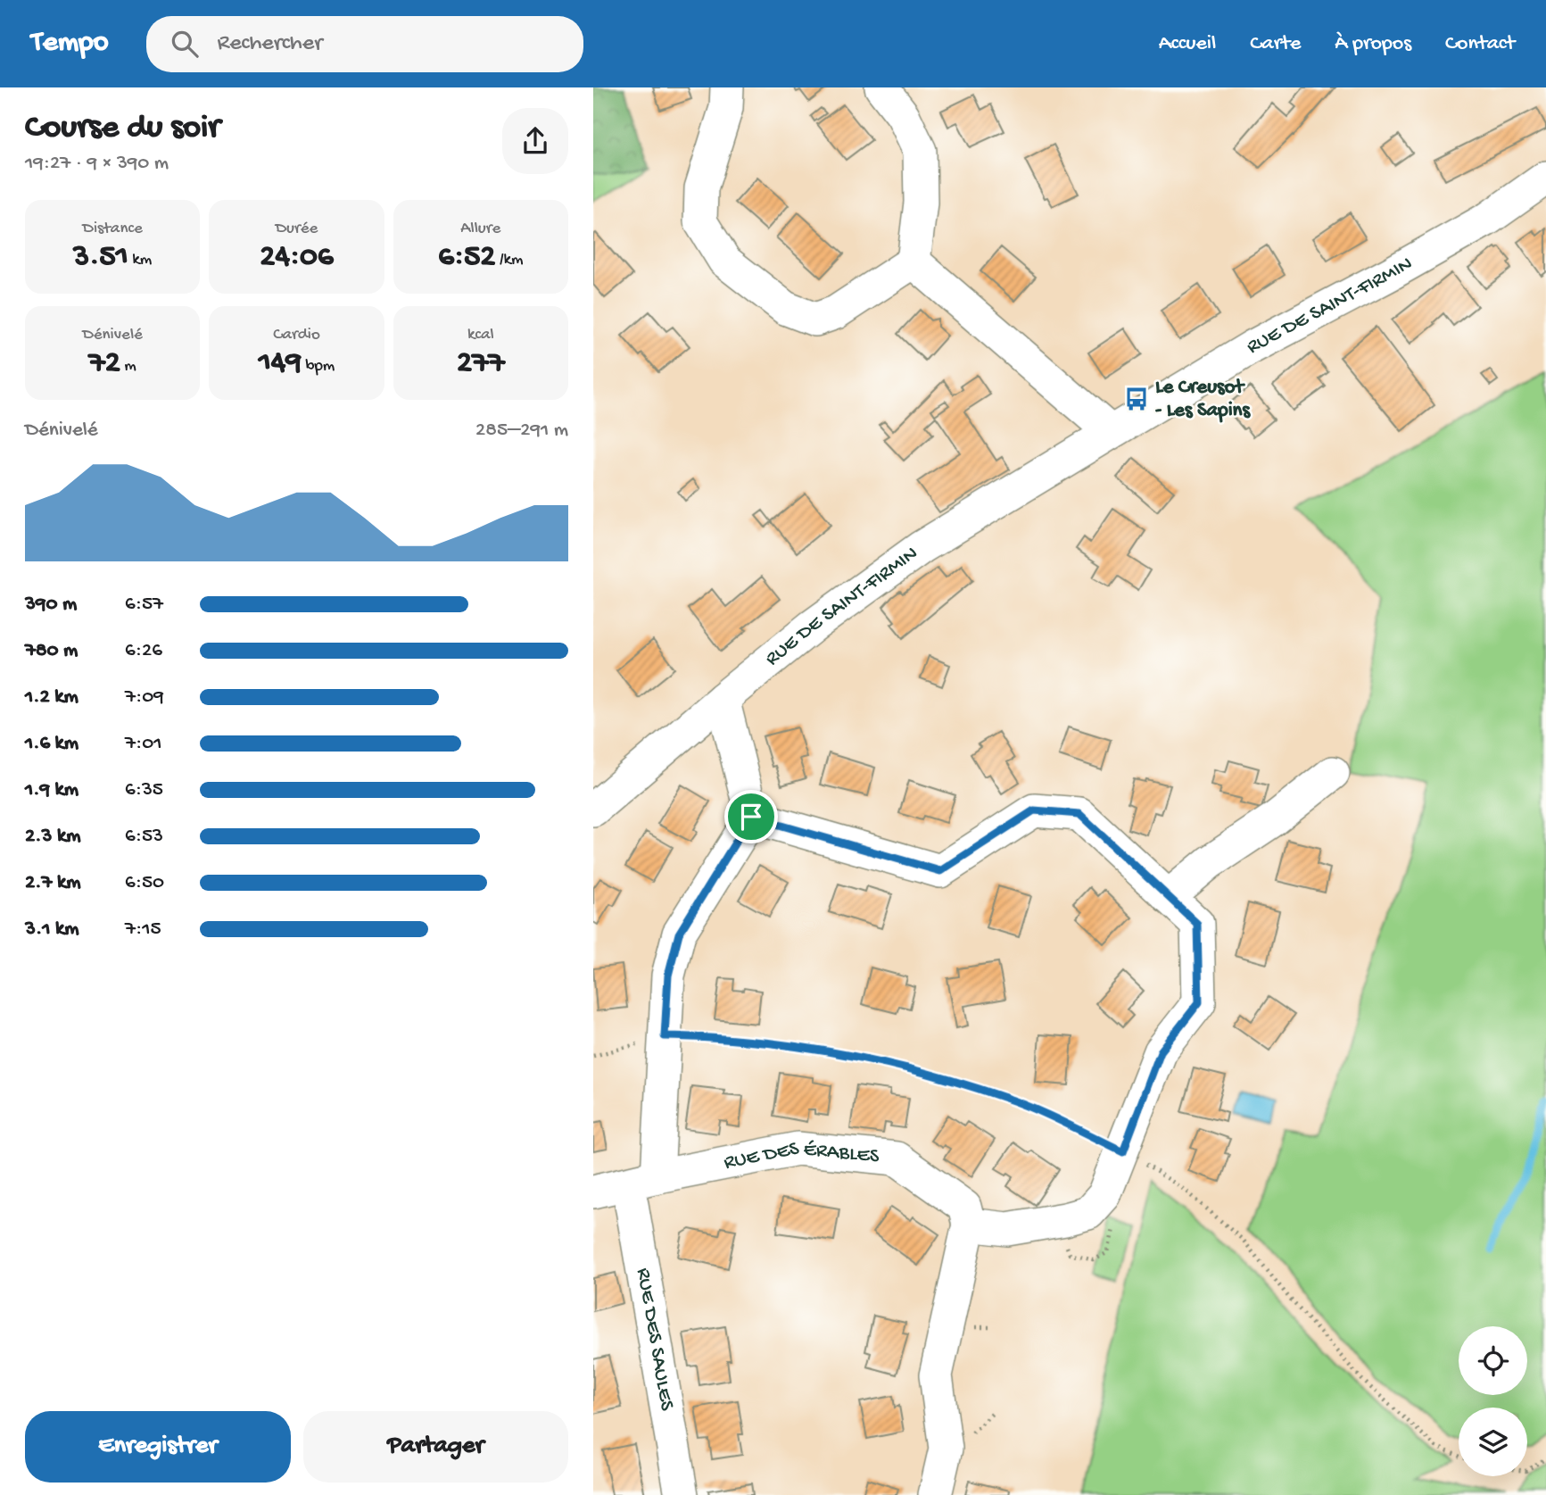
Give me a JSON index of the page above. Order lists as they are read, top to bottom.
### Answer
{
  "streets": {
    "street": ["RUE DE SAINT-FIRMIN", "RUE DES ÉRABLES", "RUE DES SAULES"]
  },
  "crossings": [
    ["RUE DES ÉRABLES", "RUE DES SAULES"]
  ],
  "places": {
    "bus stop": ["Le Creusot - Les Sapins"]
  },
  "page": {
    "header": "Tempo",
    "search": "Rechercher",
    "nav": [
      "Accueil",
      "Carte",
      "À propos",
      "Contact"
    ],
    "heading": ["Course du soir", "19:27 · 9 × 390 m"],
    "stats": [
      ["Distance", "3.51 km"],
      ["Durée", "24:06"],
      ["Allure", "6:52 /km"],
      ["Dénivelé", "72 m"],
      ["Cardio", "149 bpm"],
      ["kcal", "277"]
    ],
    "chart": ["Dénivelé", "285–291 m"],
    "list": [
      {
        "name": "390 m",
        "note": "6:57"
      },
      {
        "name": "780 m",
        "note": "6:26"
      },
      {
        "name": "1.2 km",
        "note": "7:09"
      },
      {
        "name": "1.6 km",
        "note": "7:01"
      },
      {
        "name": "1.9 km",
        "note": "6:35"
      },
      {
        "name": "2.3 km",
        "note": "6:53"
      },
      {
        "name": "2.7 km",
        "note": "6:50"
      },
      {
        "name": "3.1 km",
        "note": "7:15"
      }
    ],
    "buttons": ["Enregistrer", "Partager"]
  }
}
